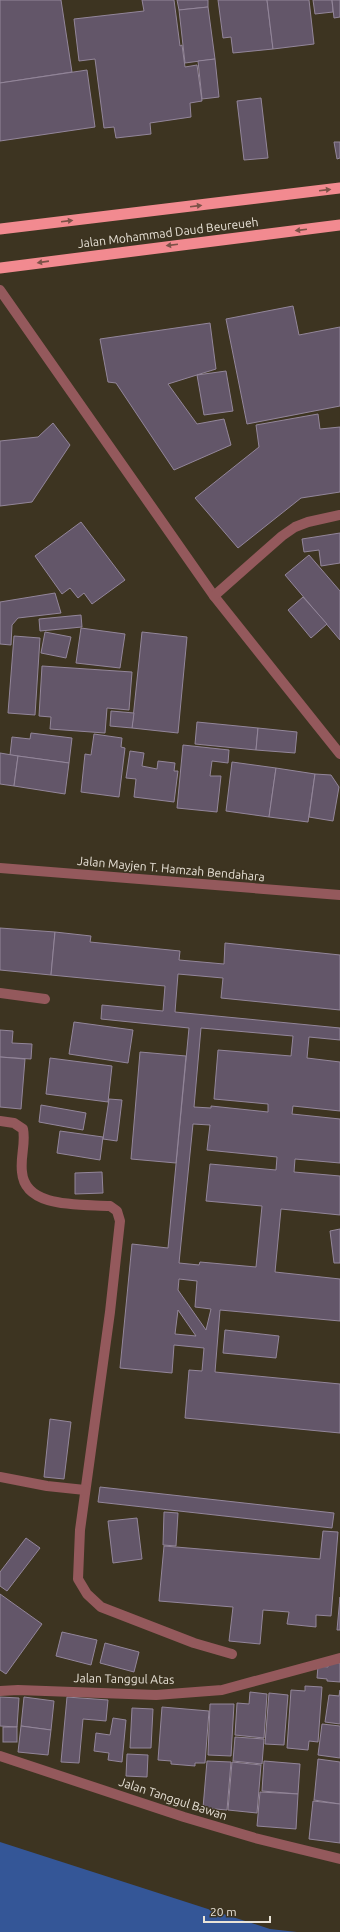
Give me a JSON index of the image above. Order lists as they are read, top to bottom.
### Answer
{
  "streets": {
    "highway": ["Jalan Mohammad Daud Beureueh"],
    "street": ["Jalan Mayjen T. Hamzah Bendahara", "Jalan Tanggul Atas", "Jalan Tanggul Bawan"]
  },
  "scale_bar": "20 m"
}
